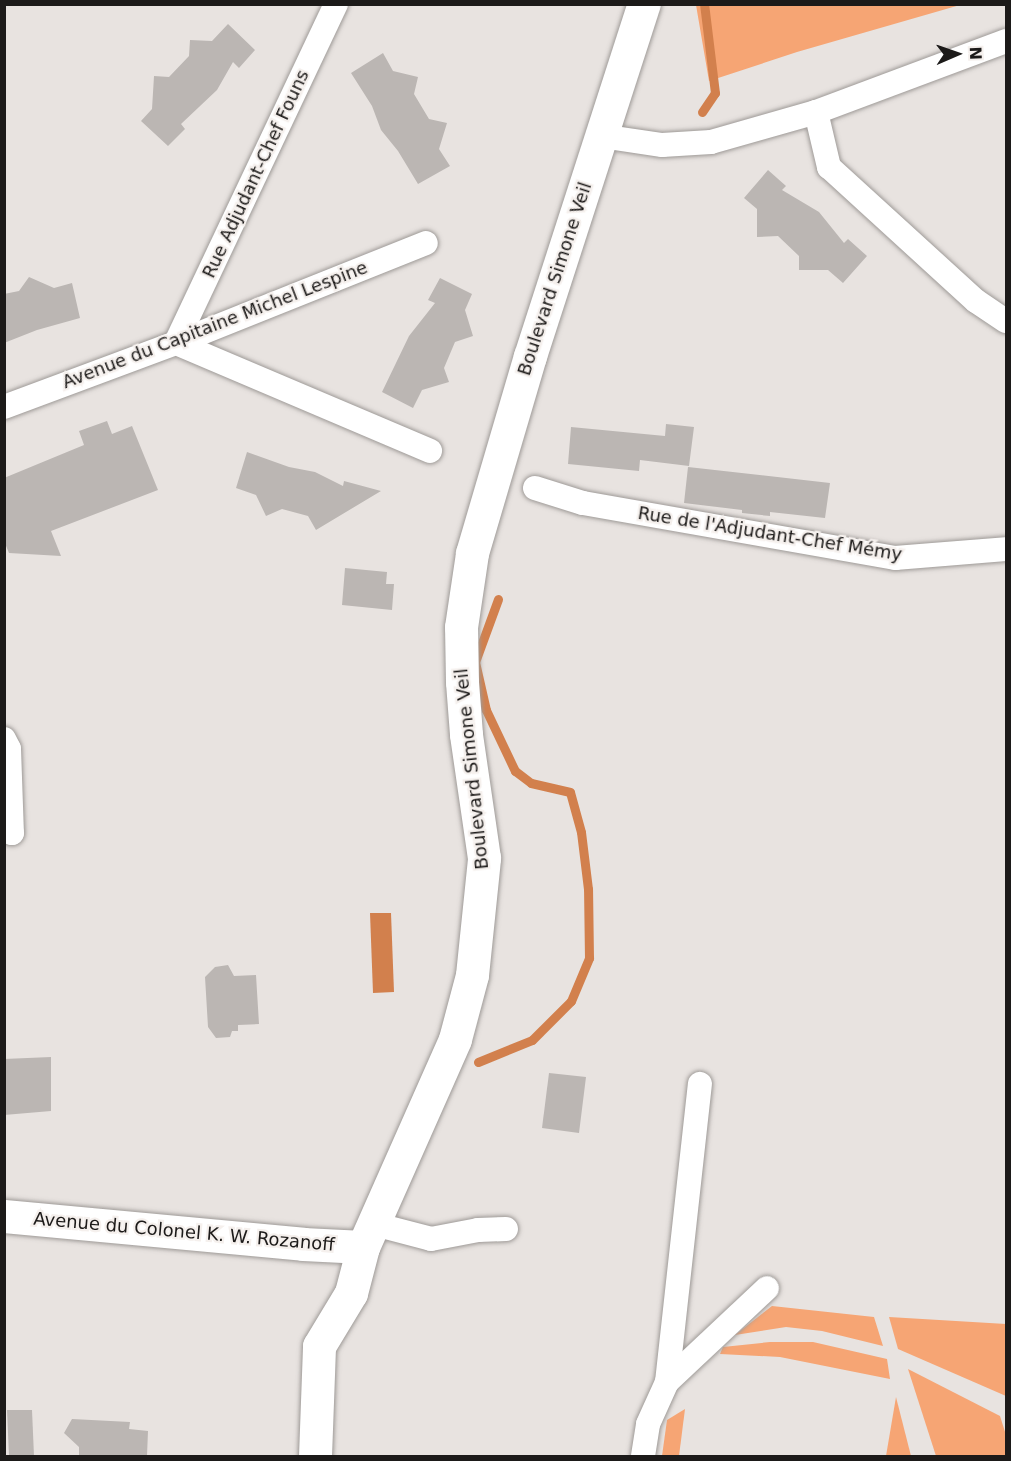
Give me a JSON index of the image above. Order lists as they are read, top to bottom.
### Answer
{
  "streets": {
    "main road": ["Boulevard Simone Veil", "Avenue du Colonel K. W. Rozanoff"],
    "street": ["Rue Adjudant-Chef Founs", "Avenue du Capitaine Michel Lespine", "Rue de l'Adjudant-Chef Mémy"]
  },
  "crossings": [
    ["Rue Adjudant-Chef Founs", "Avenue du Capitaine Michel Lespine"],
    ["Boulevard Simone Veil", "Avenue du Colonel K. W. Rozanoff"]
  ],
  "north": "right"
}
